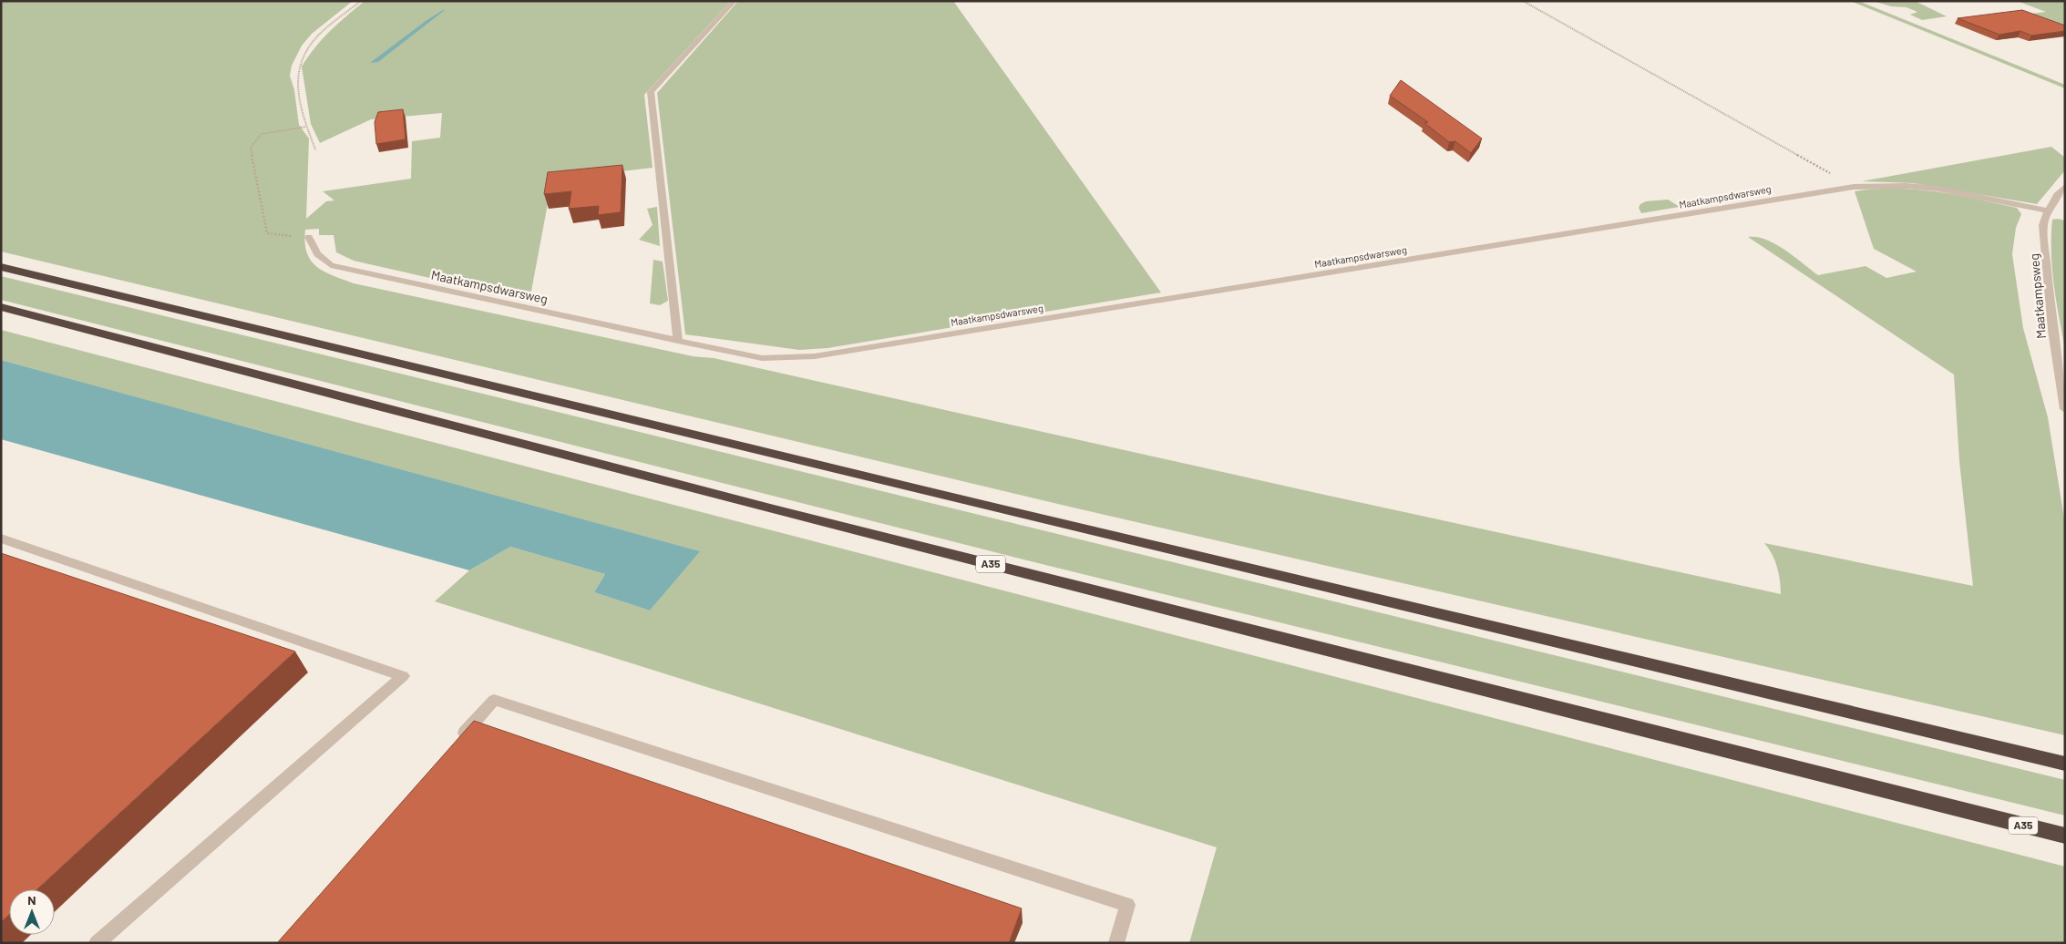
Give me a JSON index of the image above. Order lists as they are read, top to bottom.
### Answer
{
  "streets": {
    "highway": ["A35"],
    "street": ["Maatkampsdwarsweg", "Maatkampsweg"]
  },
  "crossings": [
    ["Maatkampsdwarsweg", "Maatkampsweg"]
  ],
  "north": "top"
}
